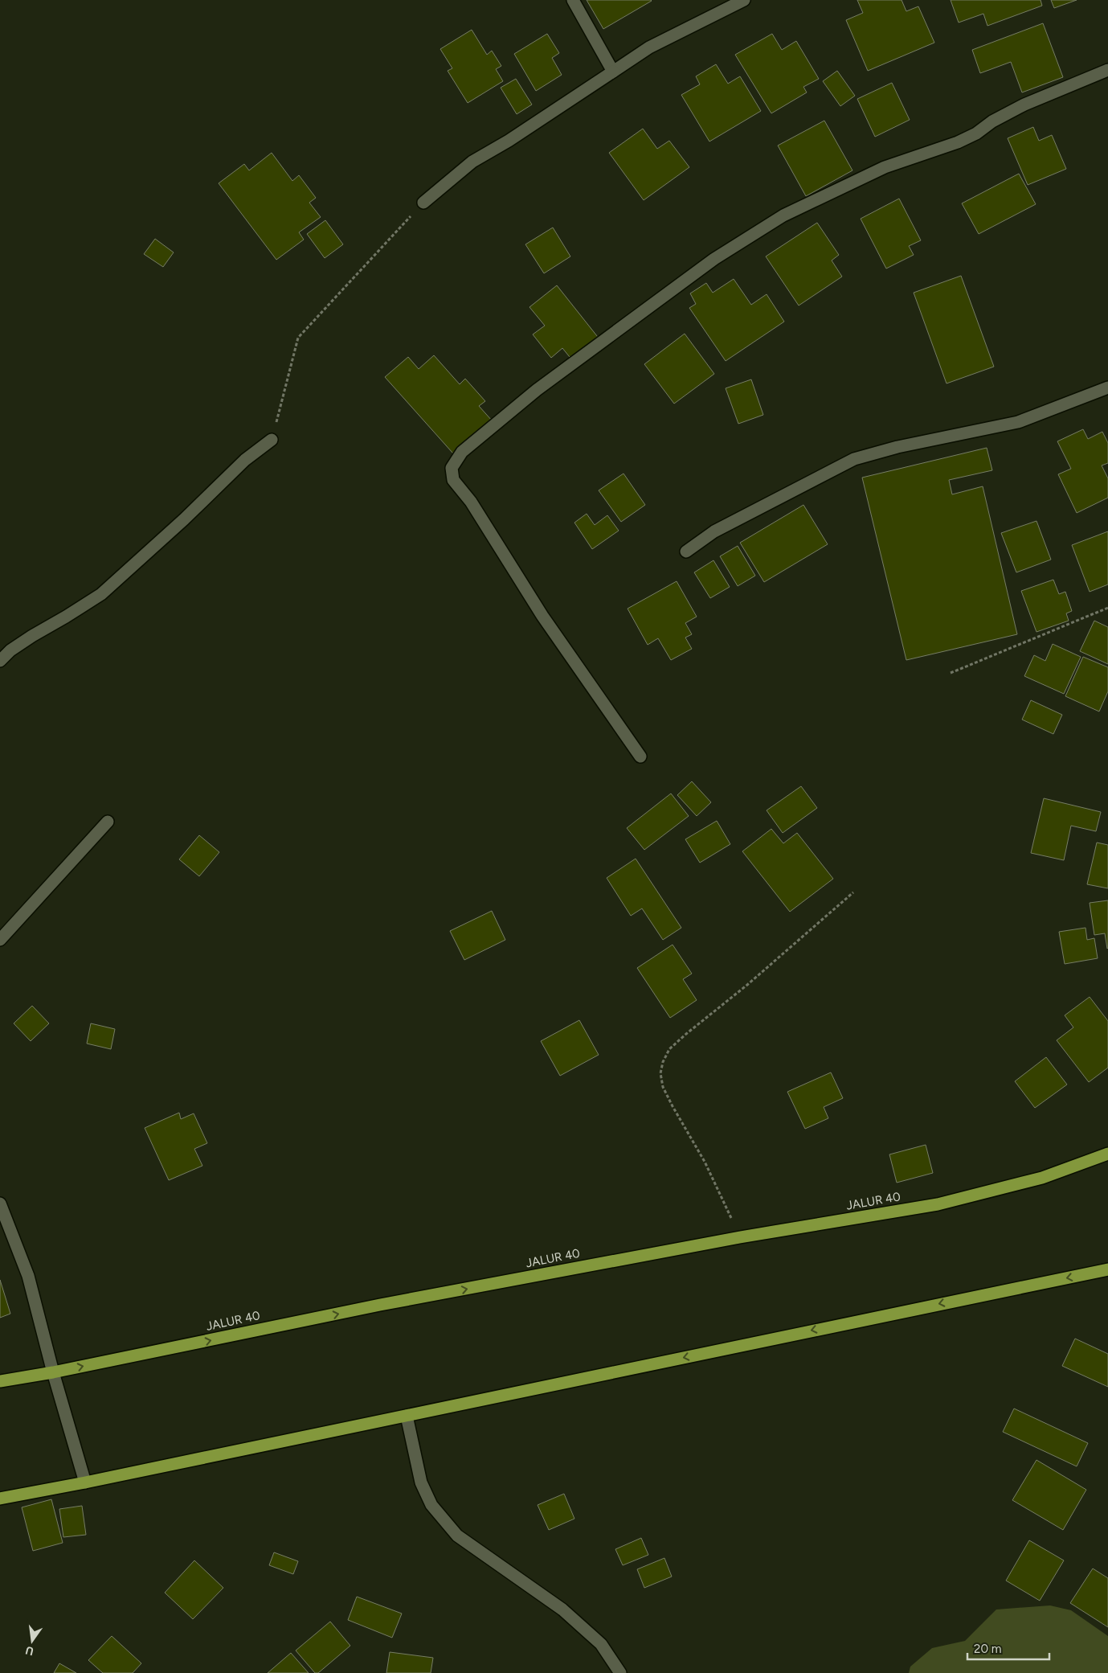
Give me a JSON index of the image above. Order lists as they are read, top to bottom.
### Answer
{
  "streets": {
    "highway": ["JALUR 40"]
  },
  "one_way": ["JALUR 40"],
  "scale_bar": "20 m",
  "north": "bottom"
}
